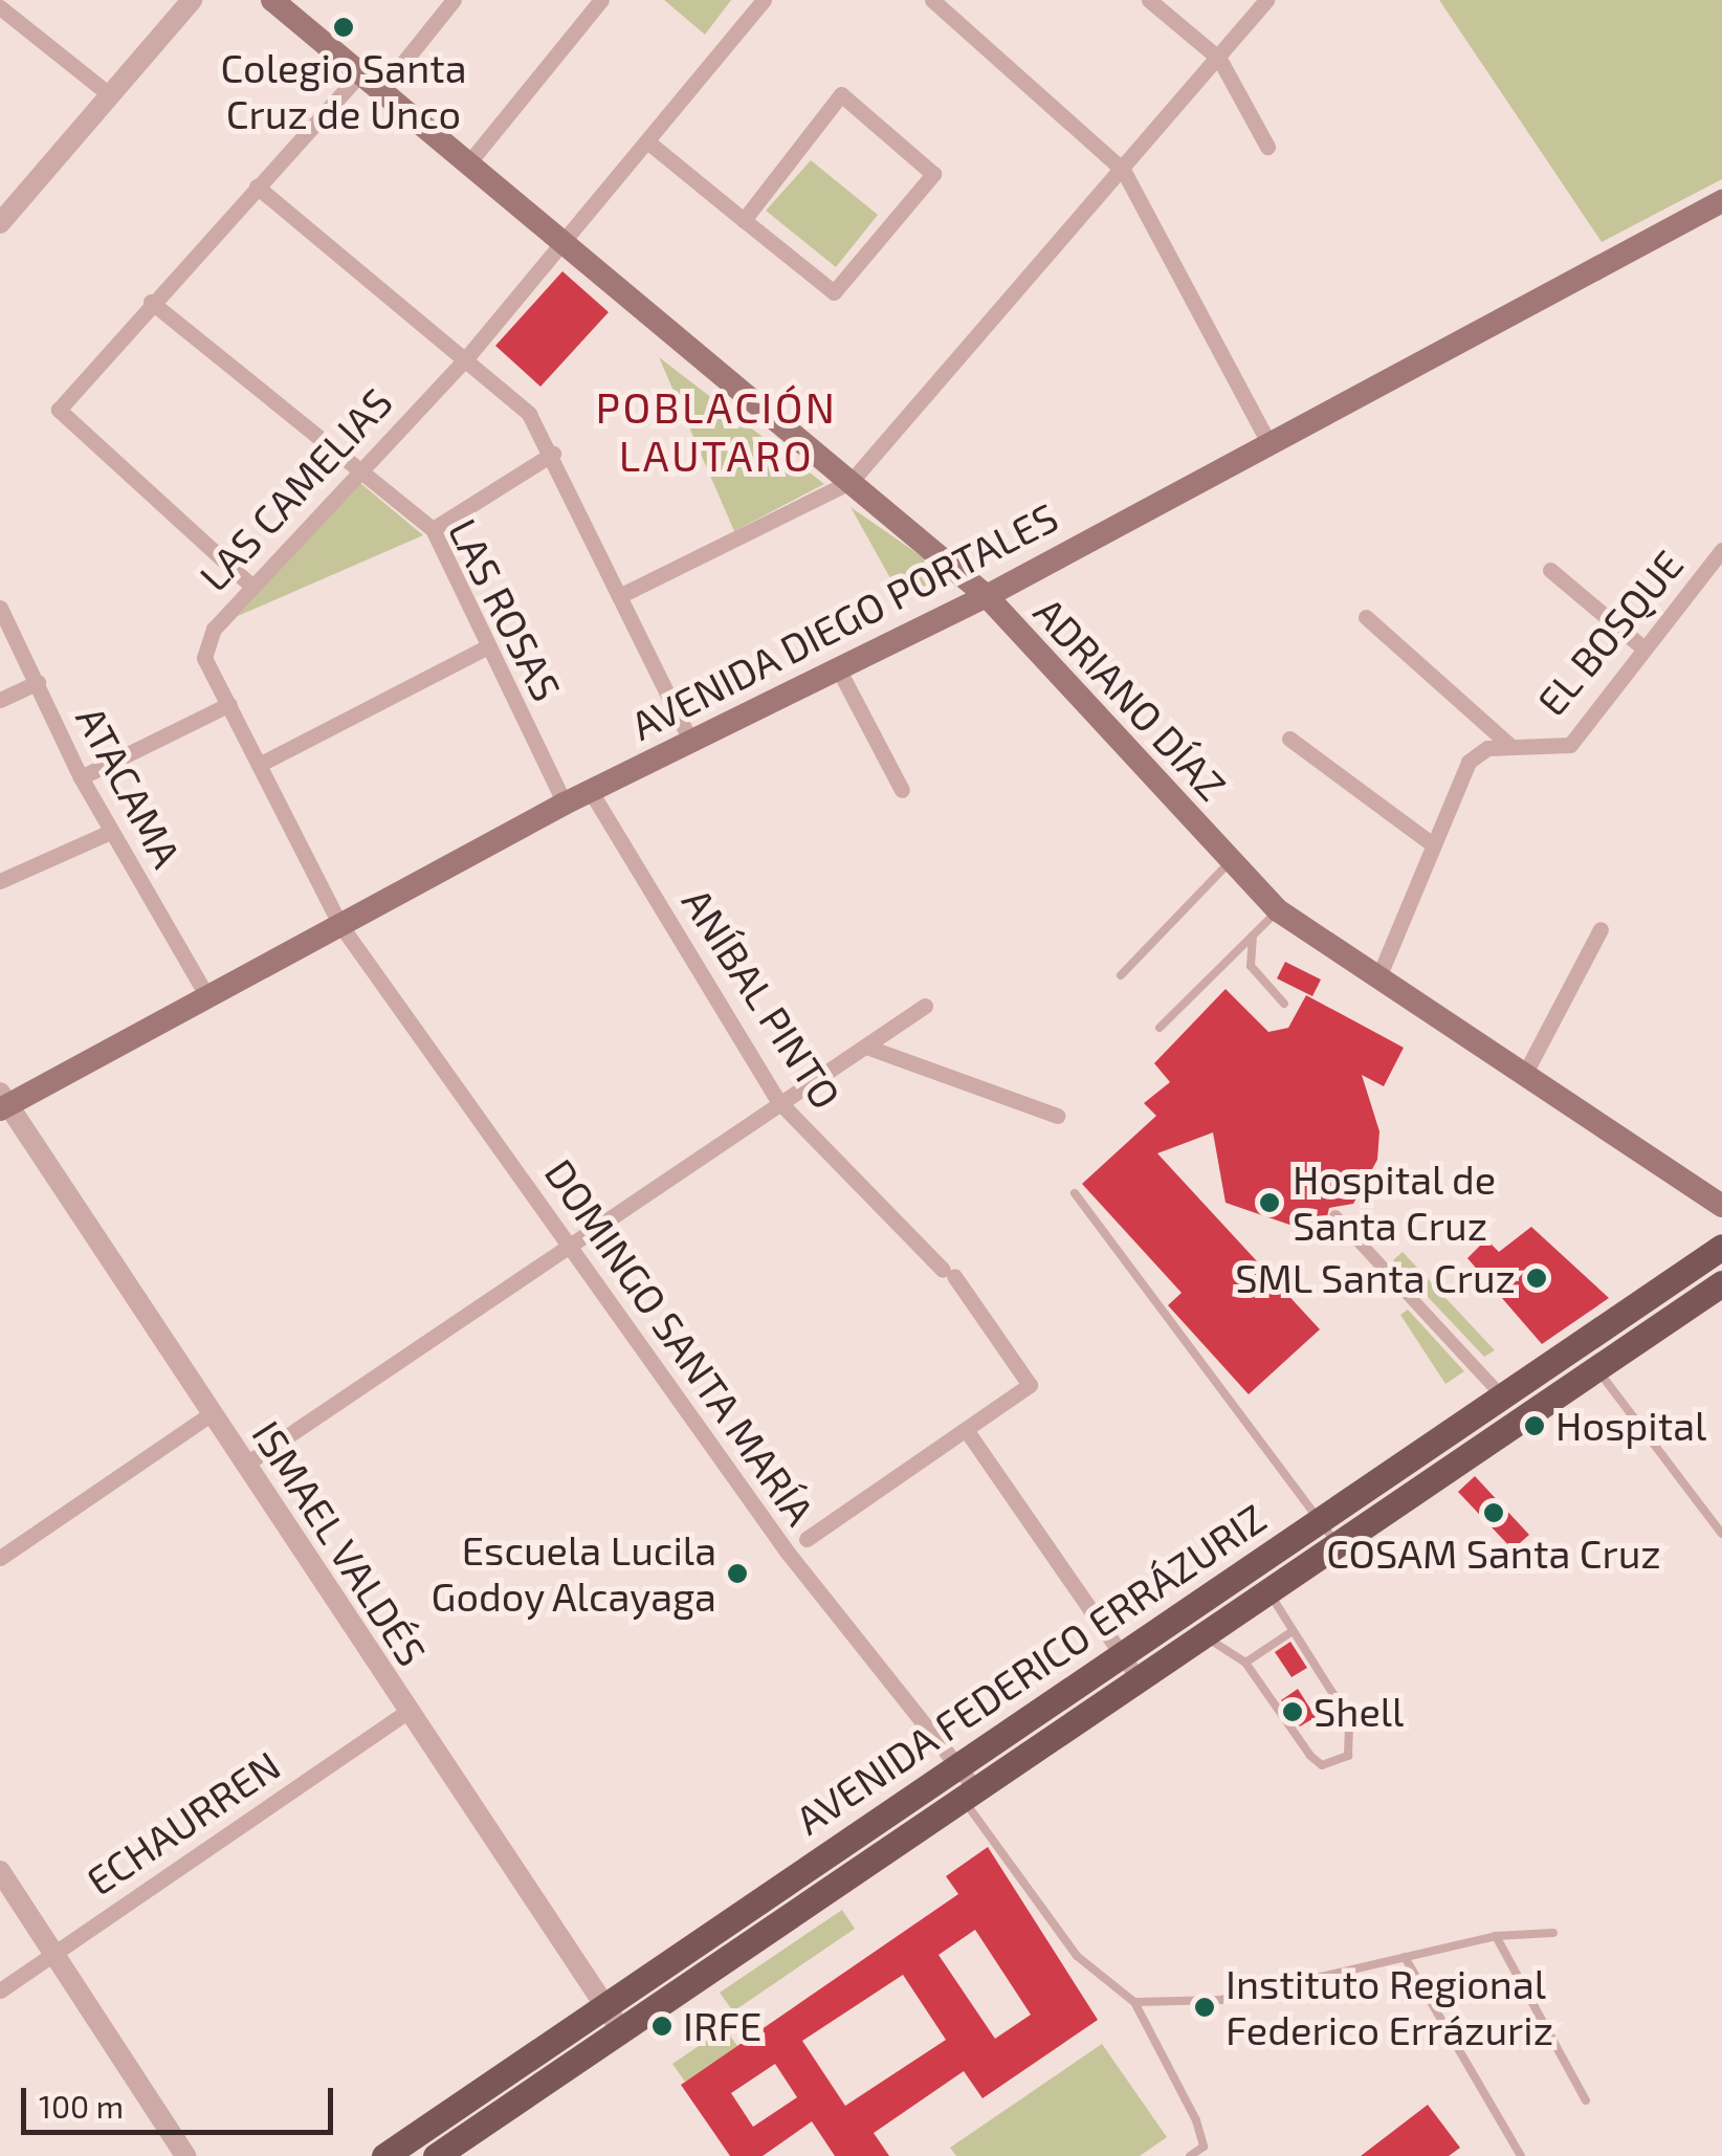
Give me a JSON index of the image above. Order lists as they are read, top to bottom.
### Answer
{
  "streets": {
    "main road": ["AVENIDA DIEGO PORTALES", "ADRIANO DÍAZ", "AVENIDA FEDERICO ERRÁZURIZ"],
    "street": [
      "LAS CAMELIAS",
      "LAS ROSAS",
      "EL BOSQUE",
      "ATACAMA",
      "ANÍBAL PINTO",
      "DOMINGO SANTA MARÍA",
      "ISMAEL VALDÉS",
      "ECHAURREN"
    ]
  },
  "crossings": [
    ["LAS CAMELIAS", "LAS ROSAS"],
    ["LAS CAMELIAS", "AVENIDA DIEGO PORTALES"],
    ["LAS CAMELIAS", "ADRIANO DÍAZ"],
    ["LAS CAMELIAS", "DOMINGO SANTA MARÍA"],
    ["LAS ROSAS", "AVENIDA DIEGO PORTALES"],
    ["AVENIDA DIEGO PORTALES", "ADRIANO DÍAZ"],
    ["AVENIDA DIEGO PORTALES", "ATACAMA"],
    ["AVENIDA DIEGO PORTALES", "ANÍBAL PINTO"],
    ["AVENIDA DIEGO PORTALES", "DOMINGO SANTA MARÍA"],
    ["AVENIDA DIEGO PORTALES", "ISMAEL VALDÉS"],
    ["EL BOSQUE", "ADRIANO DÍAZ"],
    ["DOMINGO SANTA MARÍA", "AVENIDA FEDERICO ERRÁZURIZ"],
    ["ISMAEL VALDÉS", "AVENIDA FEDERICO ERRÁZURIZ"],
    ["ISMAEL VALDÉS", "ECHAURREN"]
  ],
  "districts": ["POBLACIÓN LAUTARO"],
  "places": [
    "Colegio Santa Cruz de Unco",
    "Hospital de Santa Cruz",
    "SML Santa Cruz",
    "Hospital",
    "COSAM Santa Cruz",
    "Escuela Lucila Godoy Alcayaga",
    "Shell",
    "Instituto Regional Federico Errázuriz",
    "IRFE"
  ],
  "scale_bar": "100 m"
}
